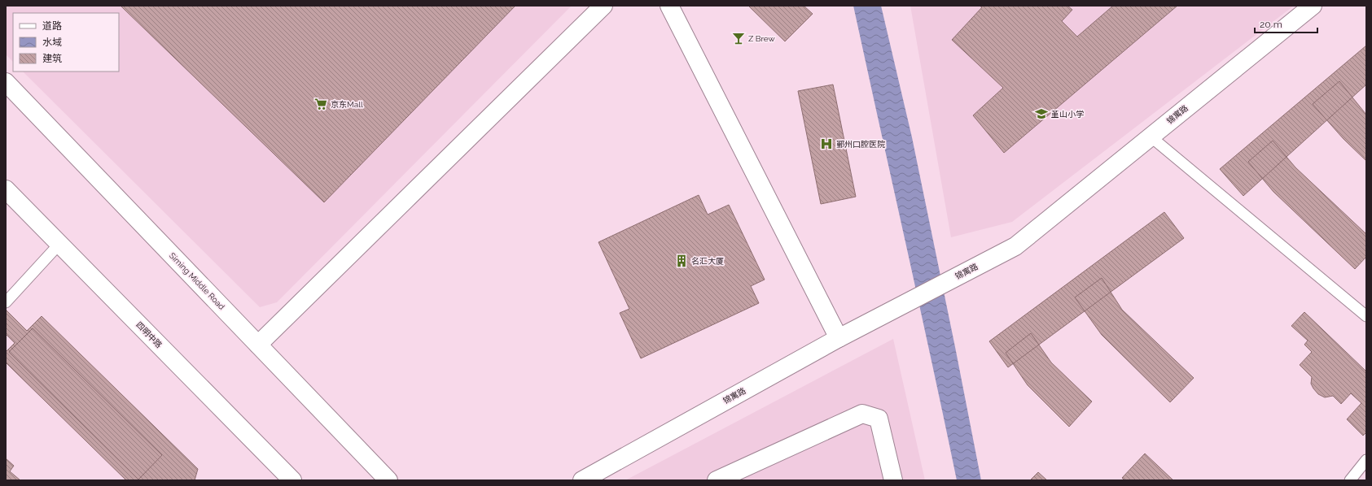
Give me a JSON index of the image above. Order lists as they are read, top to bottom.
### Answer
{
  "streets": {
    "street": ["锦寓路", "Siming Middle Road", "四明中路"]
  },
  "places": {
    "bar": ["Z Brew"],
    "supermarket": ["京东Mall"],
    "school or university": ["堇山小学"],
    "hospital": ["鄞州口腔医院"],
    "building": ["名汇大厦"]
  },
  "legend": ["道路", "水域", "建筑"],
  "scale_bar": "20 m"
}
